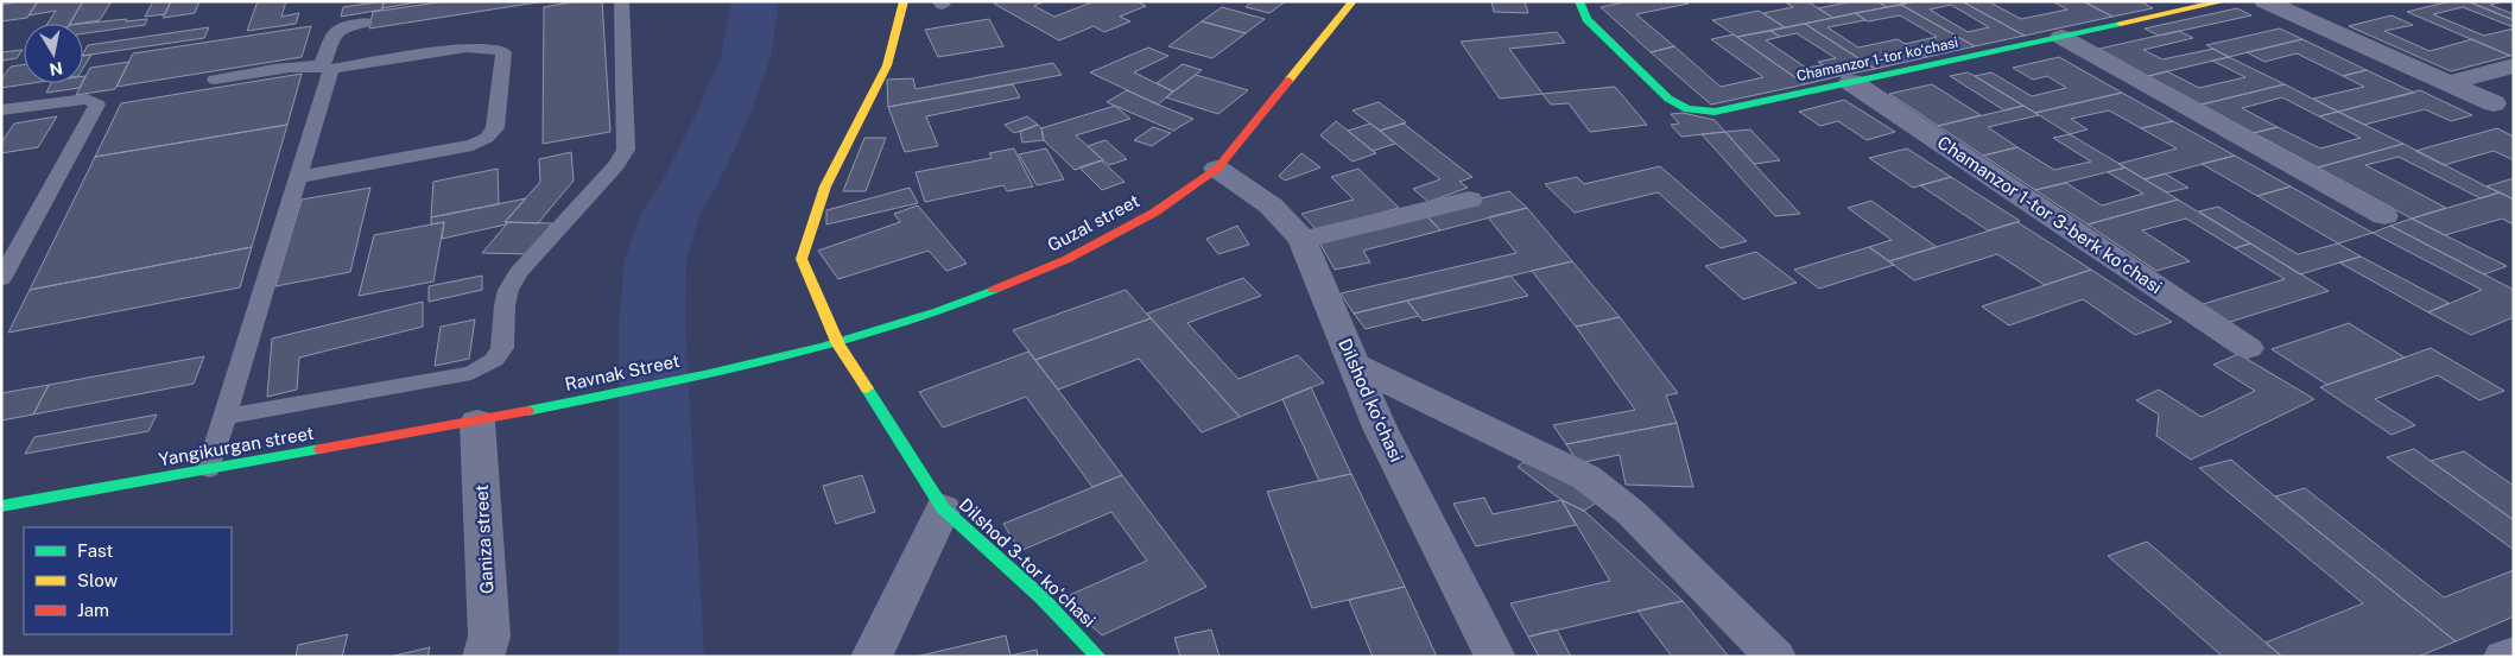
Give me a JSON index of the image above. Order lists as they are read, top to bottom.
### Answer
{
  "streets": {
    "street": [
      "Chamanzor 1-tor koʻchasi",
      "Chamanzor 1-tor 3-berk koʻchasi",
      "Guzal street",
      "Ravnak Street",
      "Dilshod koʻchasi",
      "Yangikurgan street",
      "Ganiza street",
      "Dilshod 3-tor koʻchasi"
    ]
  },
  "crossings": [
    ["Chamanzor 1-tor koʻchasi", "Chamanzor 1-tor 3-berk koʻchasi"],
    ["Guzal street", "Ravnak Street"],
    ["Guzal street", "Dilshod koʻchasi"],
    ["Guzal street", "Dilshod 3-tor koʻchasi"],
    ["Ravnak Street", "Yangikurgan street"],
    ["Ravnak Street", "Ganiza street"],
    ["Yangikurgan street", "Ganiza street"]
  ],
  "legend": ["Fast", "Slow", "Jam"],
  "north": "bottom"
}
